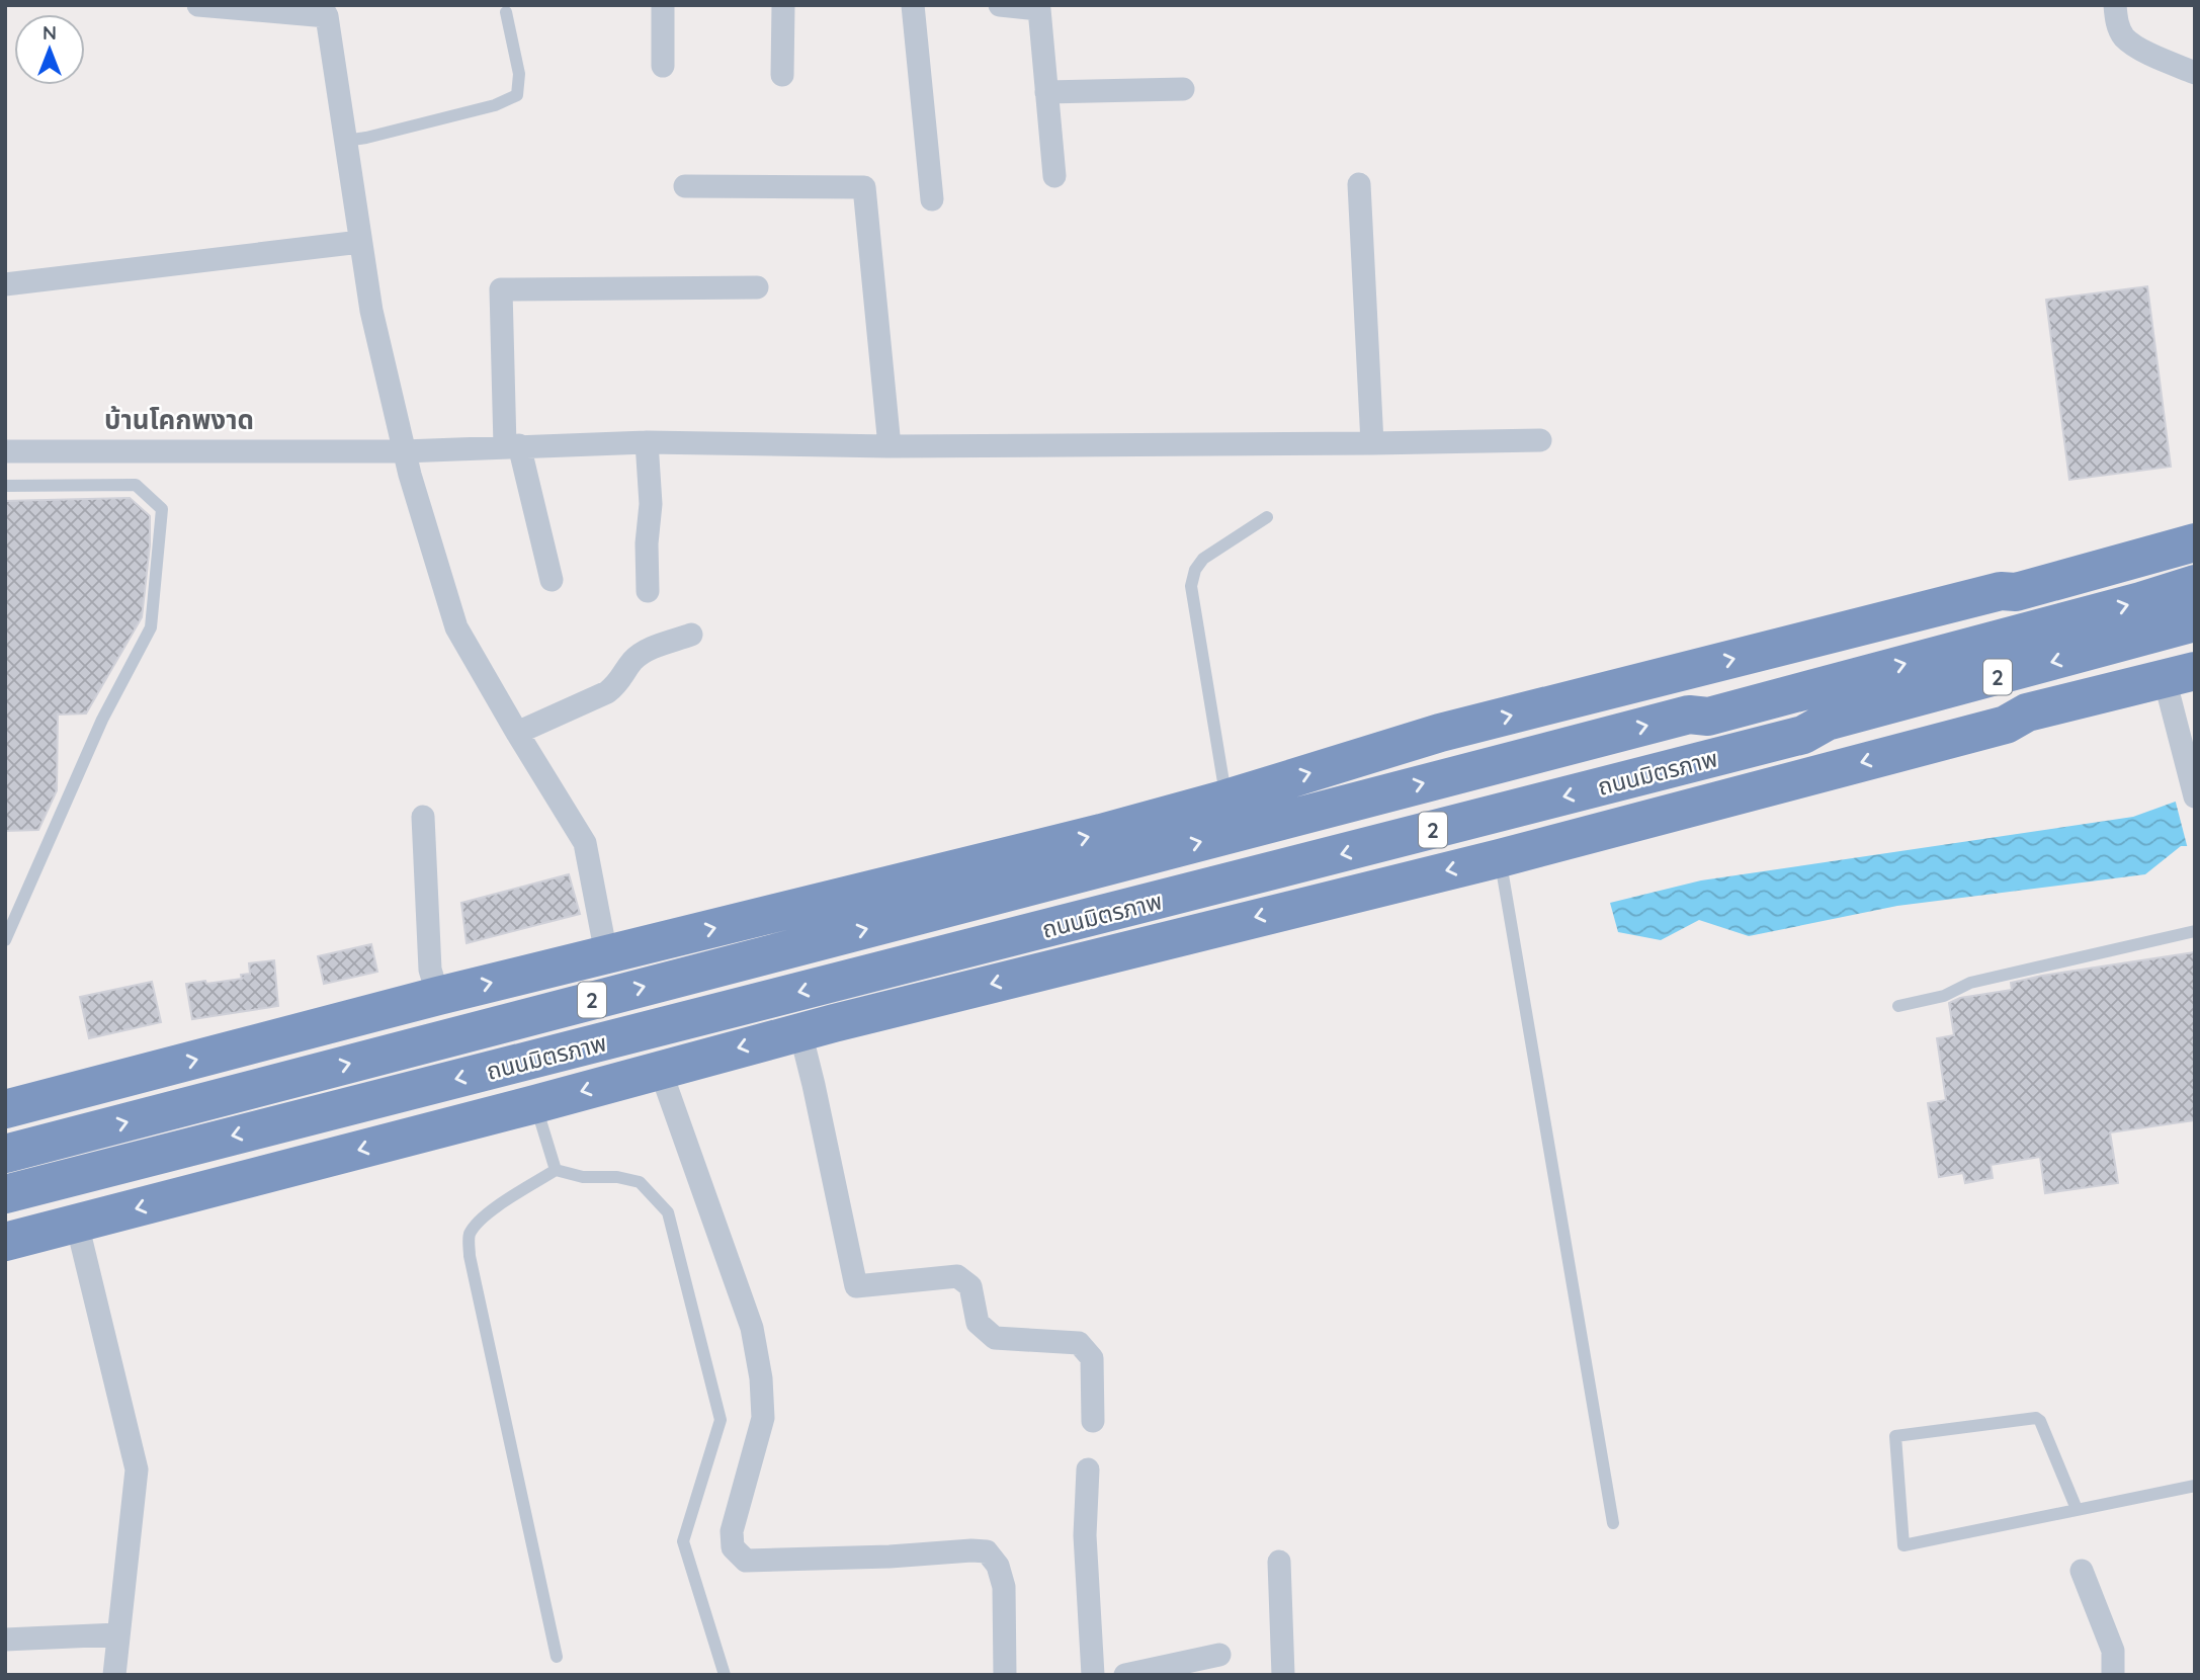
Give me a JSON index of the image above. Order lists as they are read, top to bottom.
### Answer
{
  "streets": {
    "highway": ["2", "ถนนมิตรภาพ"]
  },
  "districts": ["บ้านโคกพงาด"],
  "north": "top"
}
